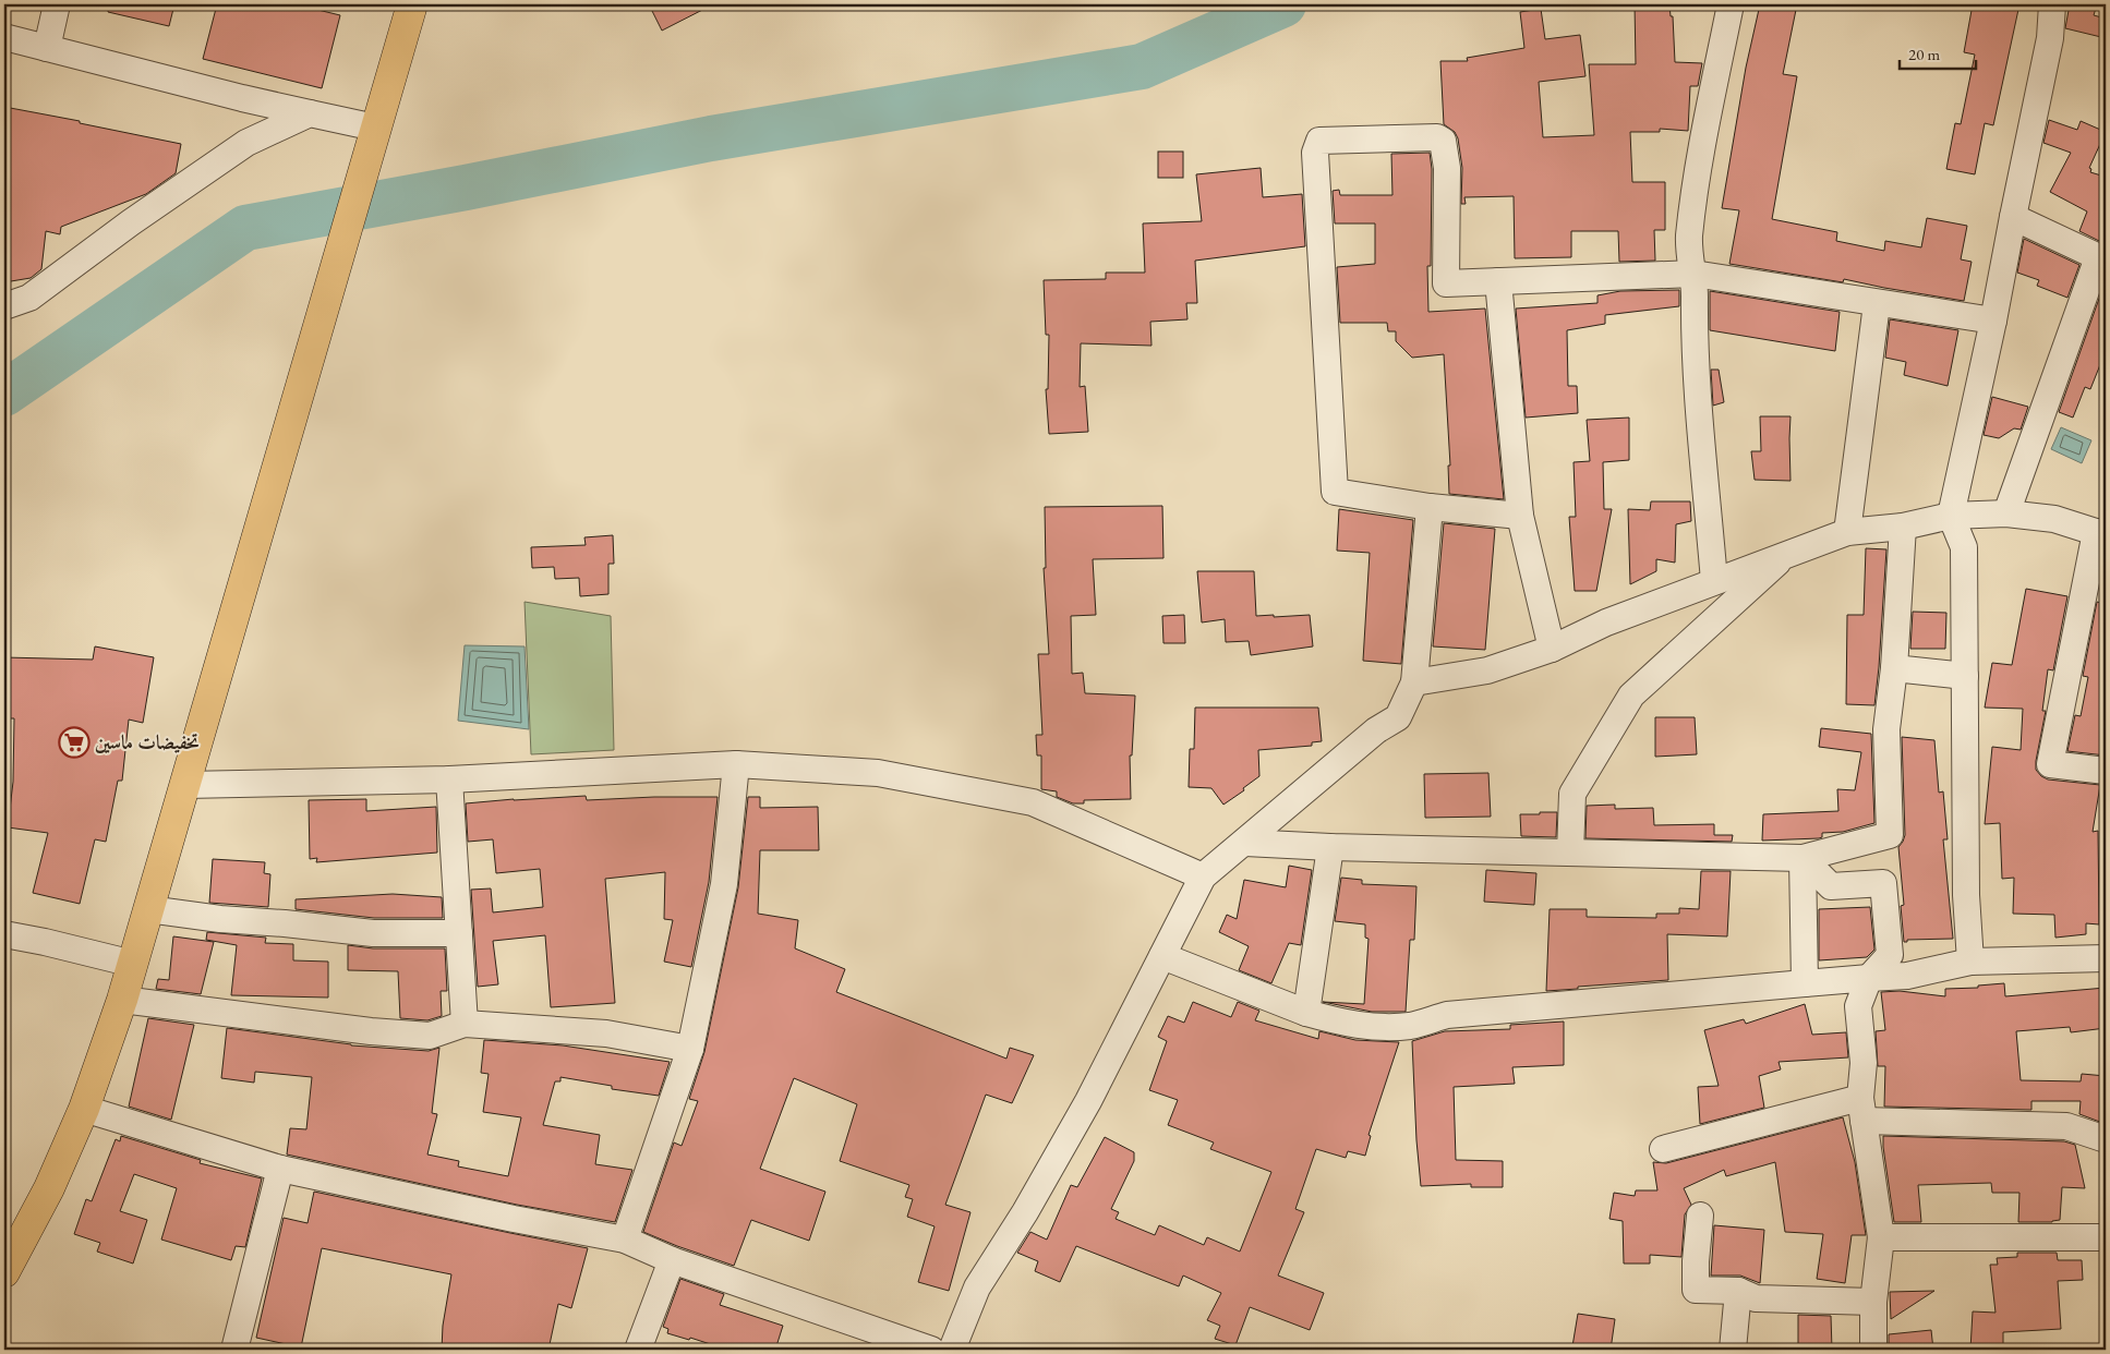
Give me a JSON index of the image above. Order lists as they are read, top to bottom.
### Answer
{
  "places": {
    "supermarket": ["تخفيضات ماسين"]
  },
  "scale_bar": "20 m"
}
